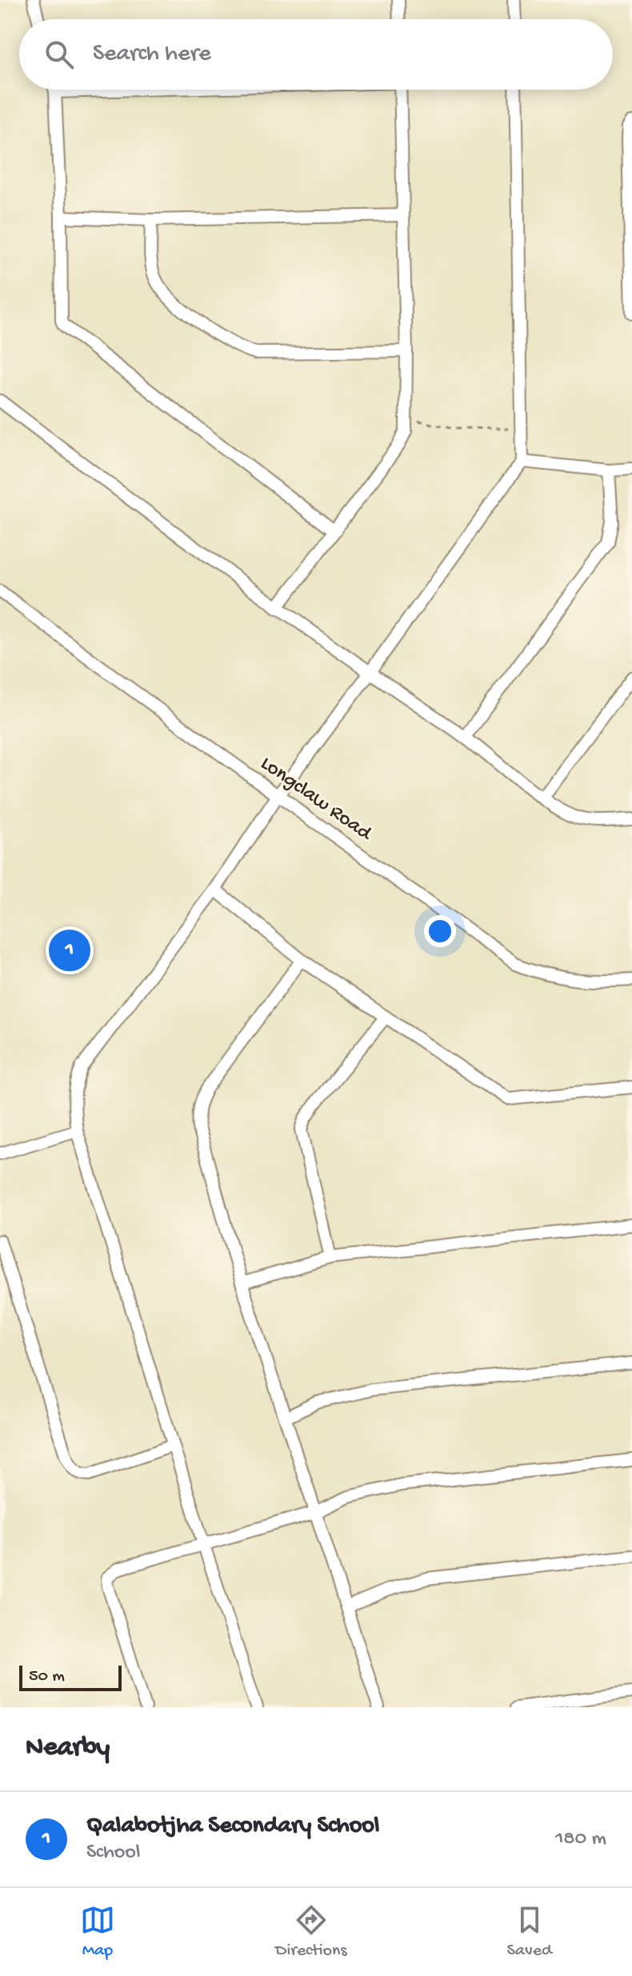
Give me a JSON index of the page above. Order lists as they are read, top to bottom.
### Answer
{
  "streets": {
    "street": ["Longclaw Road"]
  },
  "scale_bar": "50 m",
  "page": {
    "search": "Search here",
    "pins": "1",
    "scale": "50 m",
    "heading": "Nearby",
    "list": [
      {
        "mark": "1",
        "name": "Qalabotjha Secondary School",
        "note": "School",
        "value": "180 m"
      }
    ],
    "nav": ["Map", "Directions", "Saved"]
  }
}
